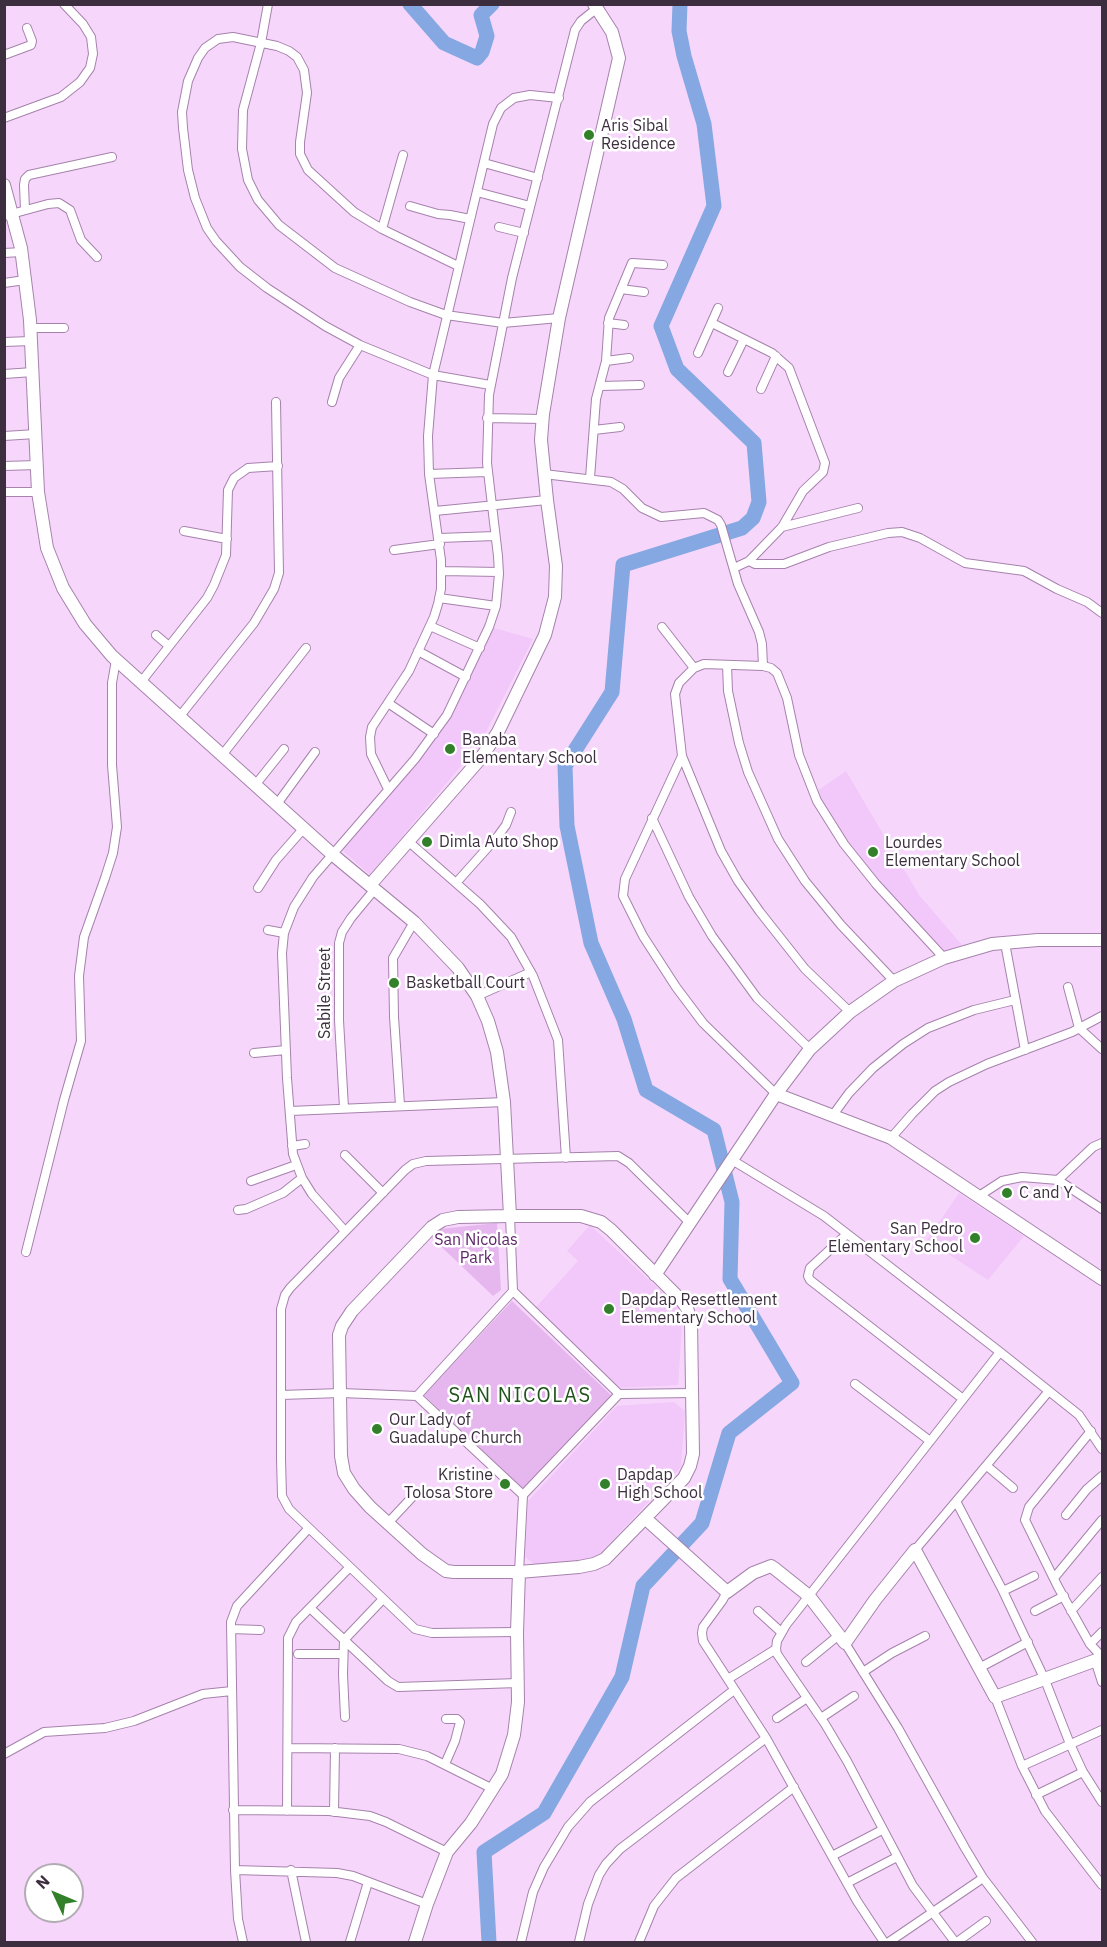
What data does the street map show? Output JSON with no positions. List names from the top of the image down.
{
  "streets": {
    "street": ["Sabile Street"]
  },
  "districts": ["SAN NICOLAS"],
  "parks": ["San Nicolas Park"],
  "places": [
    "Aris Sibal Residence",
    "Banaba Elementary School",
    "Dimla Auto Shop",
    "Lourdes Elementary School",
    "Basketball Court",
    "C and Y",
    "San Pedro Elementary School",
    "Dapdap Resettlement Elementary School",
    "Our Lady of Guadalupe Church",
    "Kristine Tolosa Store",
    "Dapdap High School"
  ],
  "north": "top left"
}
